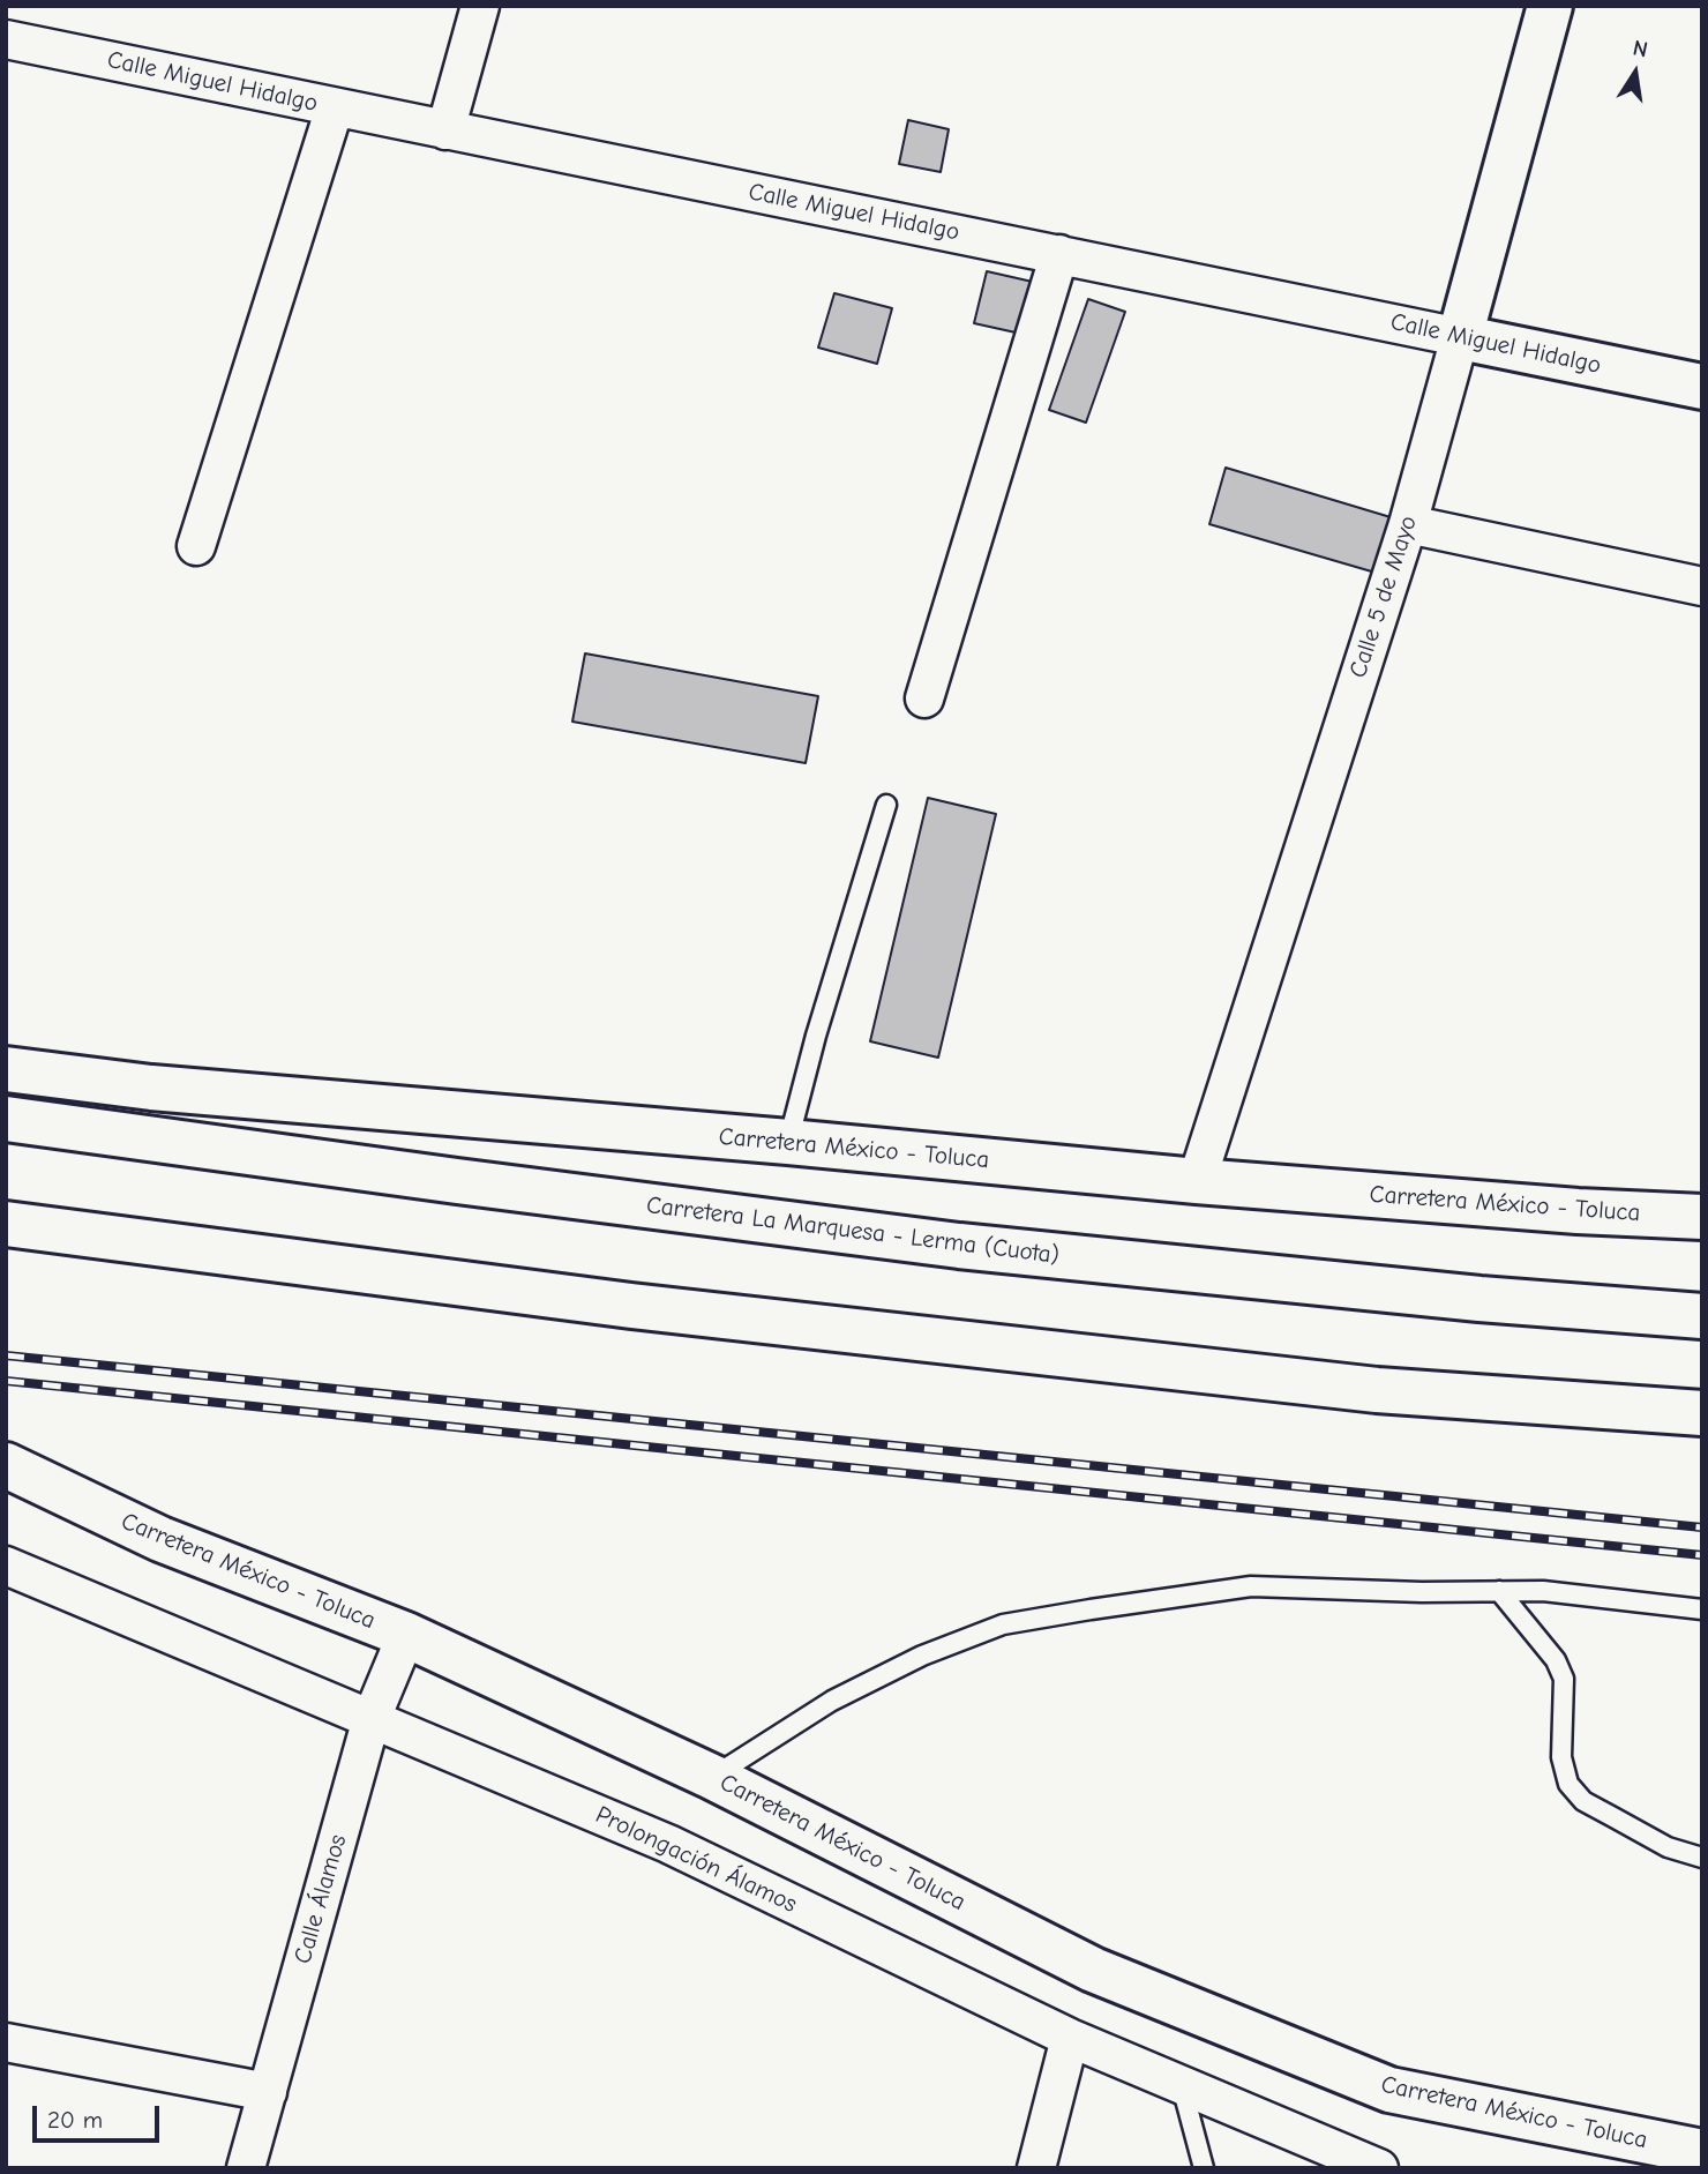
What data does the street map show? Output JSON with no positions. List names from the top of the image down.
{
  "streets": {
    "main road": [
      "Calle Miguel Hidalgo",
      "Calle 5 de Mayo",
      "Carretera México - Toluca",
      "Carretera La Marquesa - Lerma (Cuota)"
    ],
    "street": ["Prolongación Álamos", "Calle Álamos"]
  },
  "crossings": [
    ["Calle Miguel Hidalgo", "Calle 5 de Mayo"],
    ["Calle 5 de Mayo", "Carretera México - Toluca"],
    ["Carretera México - Toluca", "Calle Álamos"],
    ["Prolongación Álamos", "Calle Álamos"]
  ],
  "scale_bar": "20 m",
  "north": "top"
}
